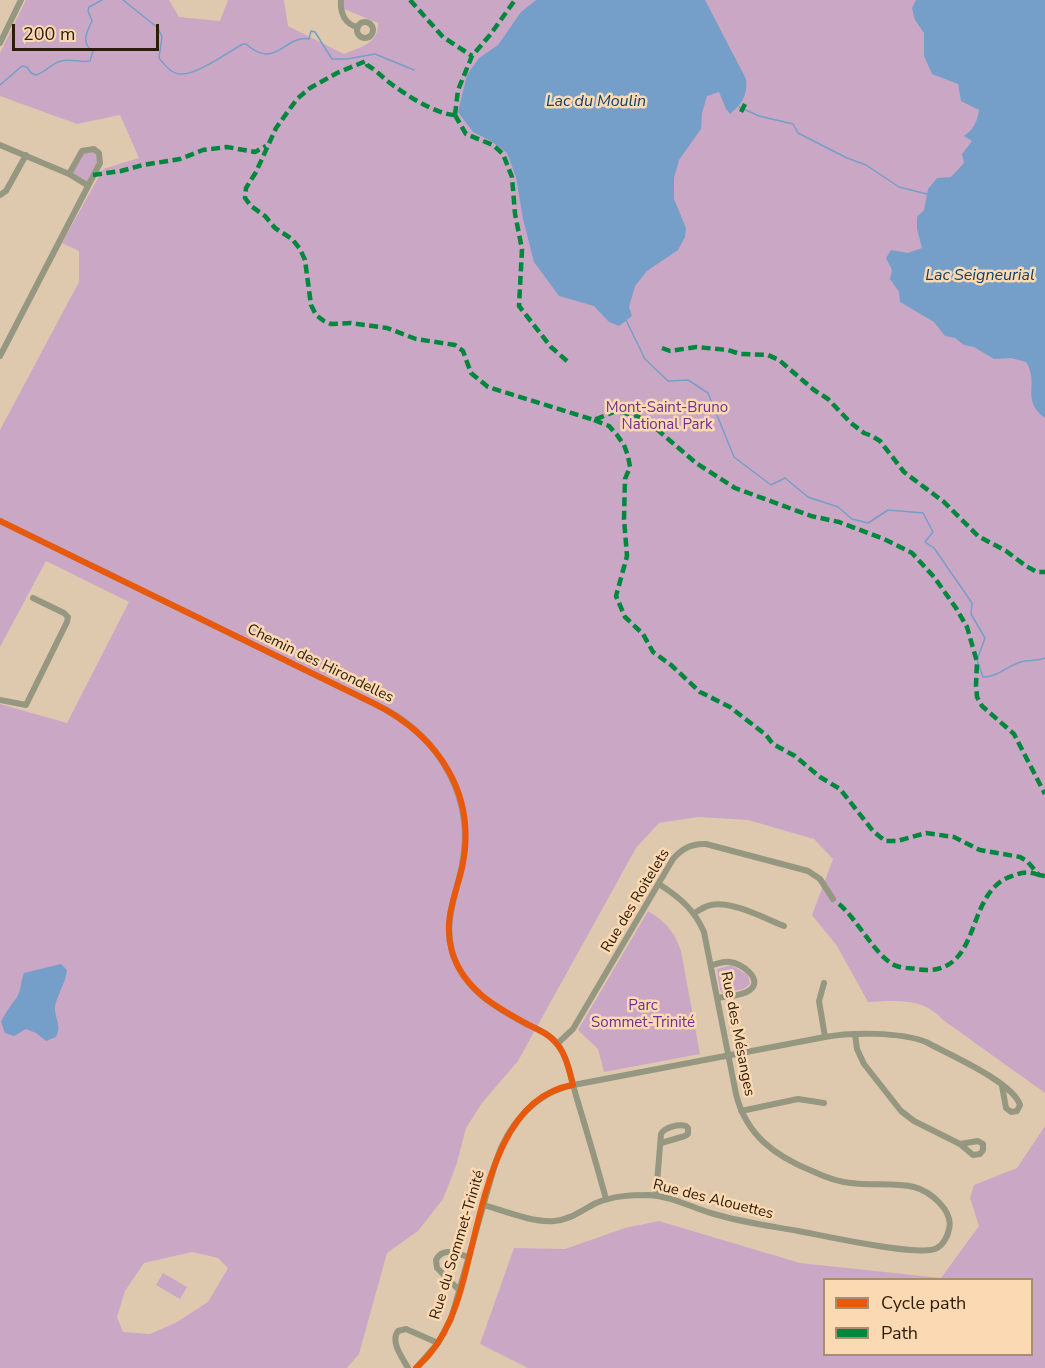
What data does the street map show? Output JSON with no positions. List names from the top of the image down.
{
  "streets": {
    "street": [
      "Chemin des Hirondelles",
      "Rue des Roitelets",
      "Rue des Mésanges",
      "Rue des Alouettes",
      "Rue du Sommet-Trinité"
    ]
  },
  "crossings": [
    ["Chemin des Hirondelles", "Rue des Roitelets"],
    ["Rue des Roitelets", "Rue des Mésanges"],
    ["Rue des Mésanges", "Rue des Alouettes"],
    ["Rue des Mésanges", "Rue du Sommet-Trinité"],
    ["Rue des Alouettes", "Rue du Sommet-Trinité"]
  ],
  "water": ["Lac du Moulin", "Lac Seigneurial"],
  "parks": ["Mont-Saint-Bruno National Park", "Parc Sommet-Trinité"],
  "legend": ["Cycle path", "Path"],
  "scale_bar": "200 m"
}
